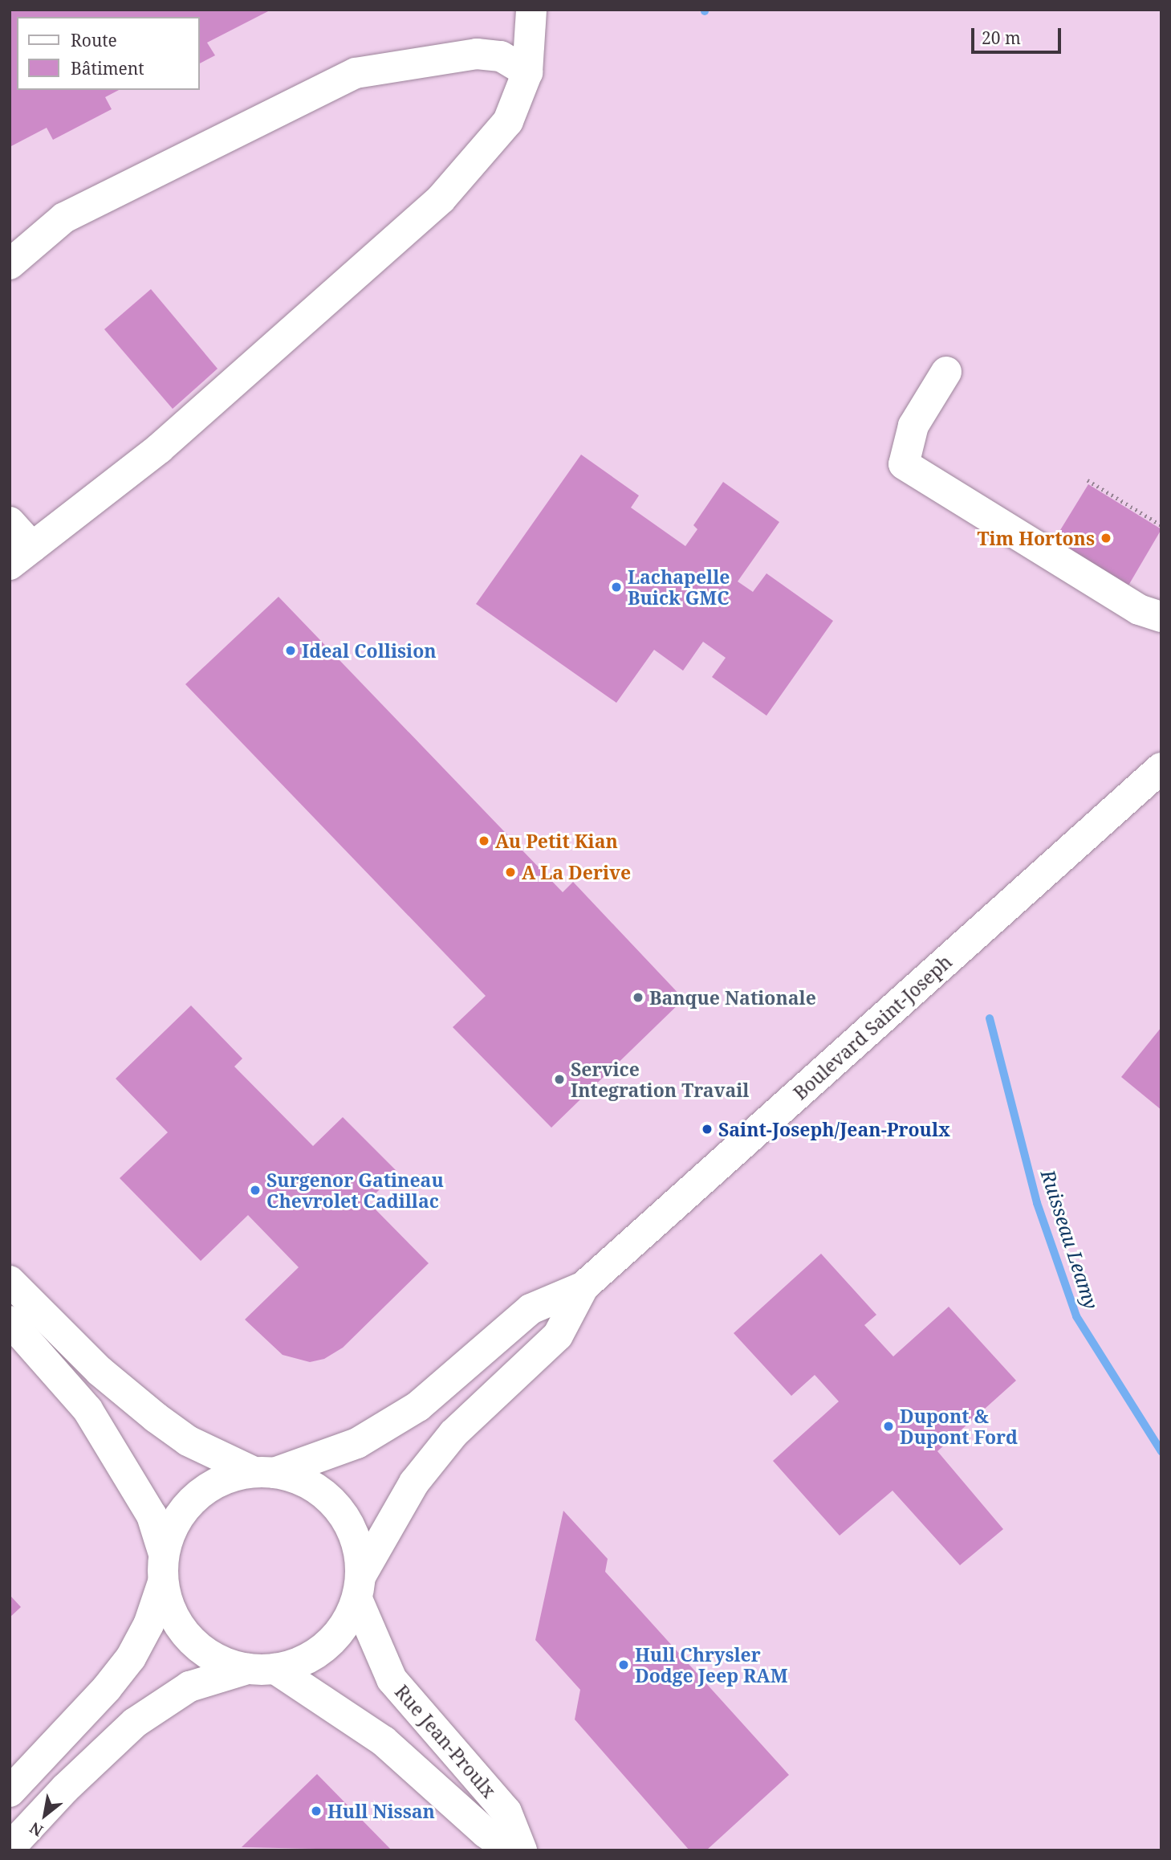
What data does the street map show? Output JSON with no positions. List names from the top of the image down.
{
  "streets": {
    "main road": ["Boulevard Saint-Joseph", "Rue Jean-Proulx"]
  },
  "crossings": [
    ["Boulevard Saint-Joseph", "Rue Jean-Proulx"]
  ],
  "water": ["Ruisseau Leamy"],
  "places": [
    "Tim Hortons",
    "Lachapelle Buick GMC",
    "Ideal Collision",
    "Au Petit Kian",
    "A La Derive",
    "Banque Nationale",
    "Service Integration Travail",
    "Saint-Joseph/Jean-Proulx",
    "Surgenor Gatineau Chevrolet Cadillac",
    "Dupont & Dupont Ford",
    "Hull Chrysler Dodge Jeep RAM",
    "Hull Nissan"
  ],
  "legend": ["Route", "Bâtiment"],
  "scale_bar": "20 m",
  "north": "bottom left"
}
